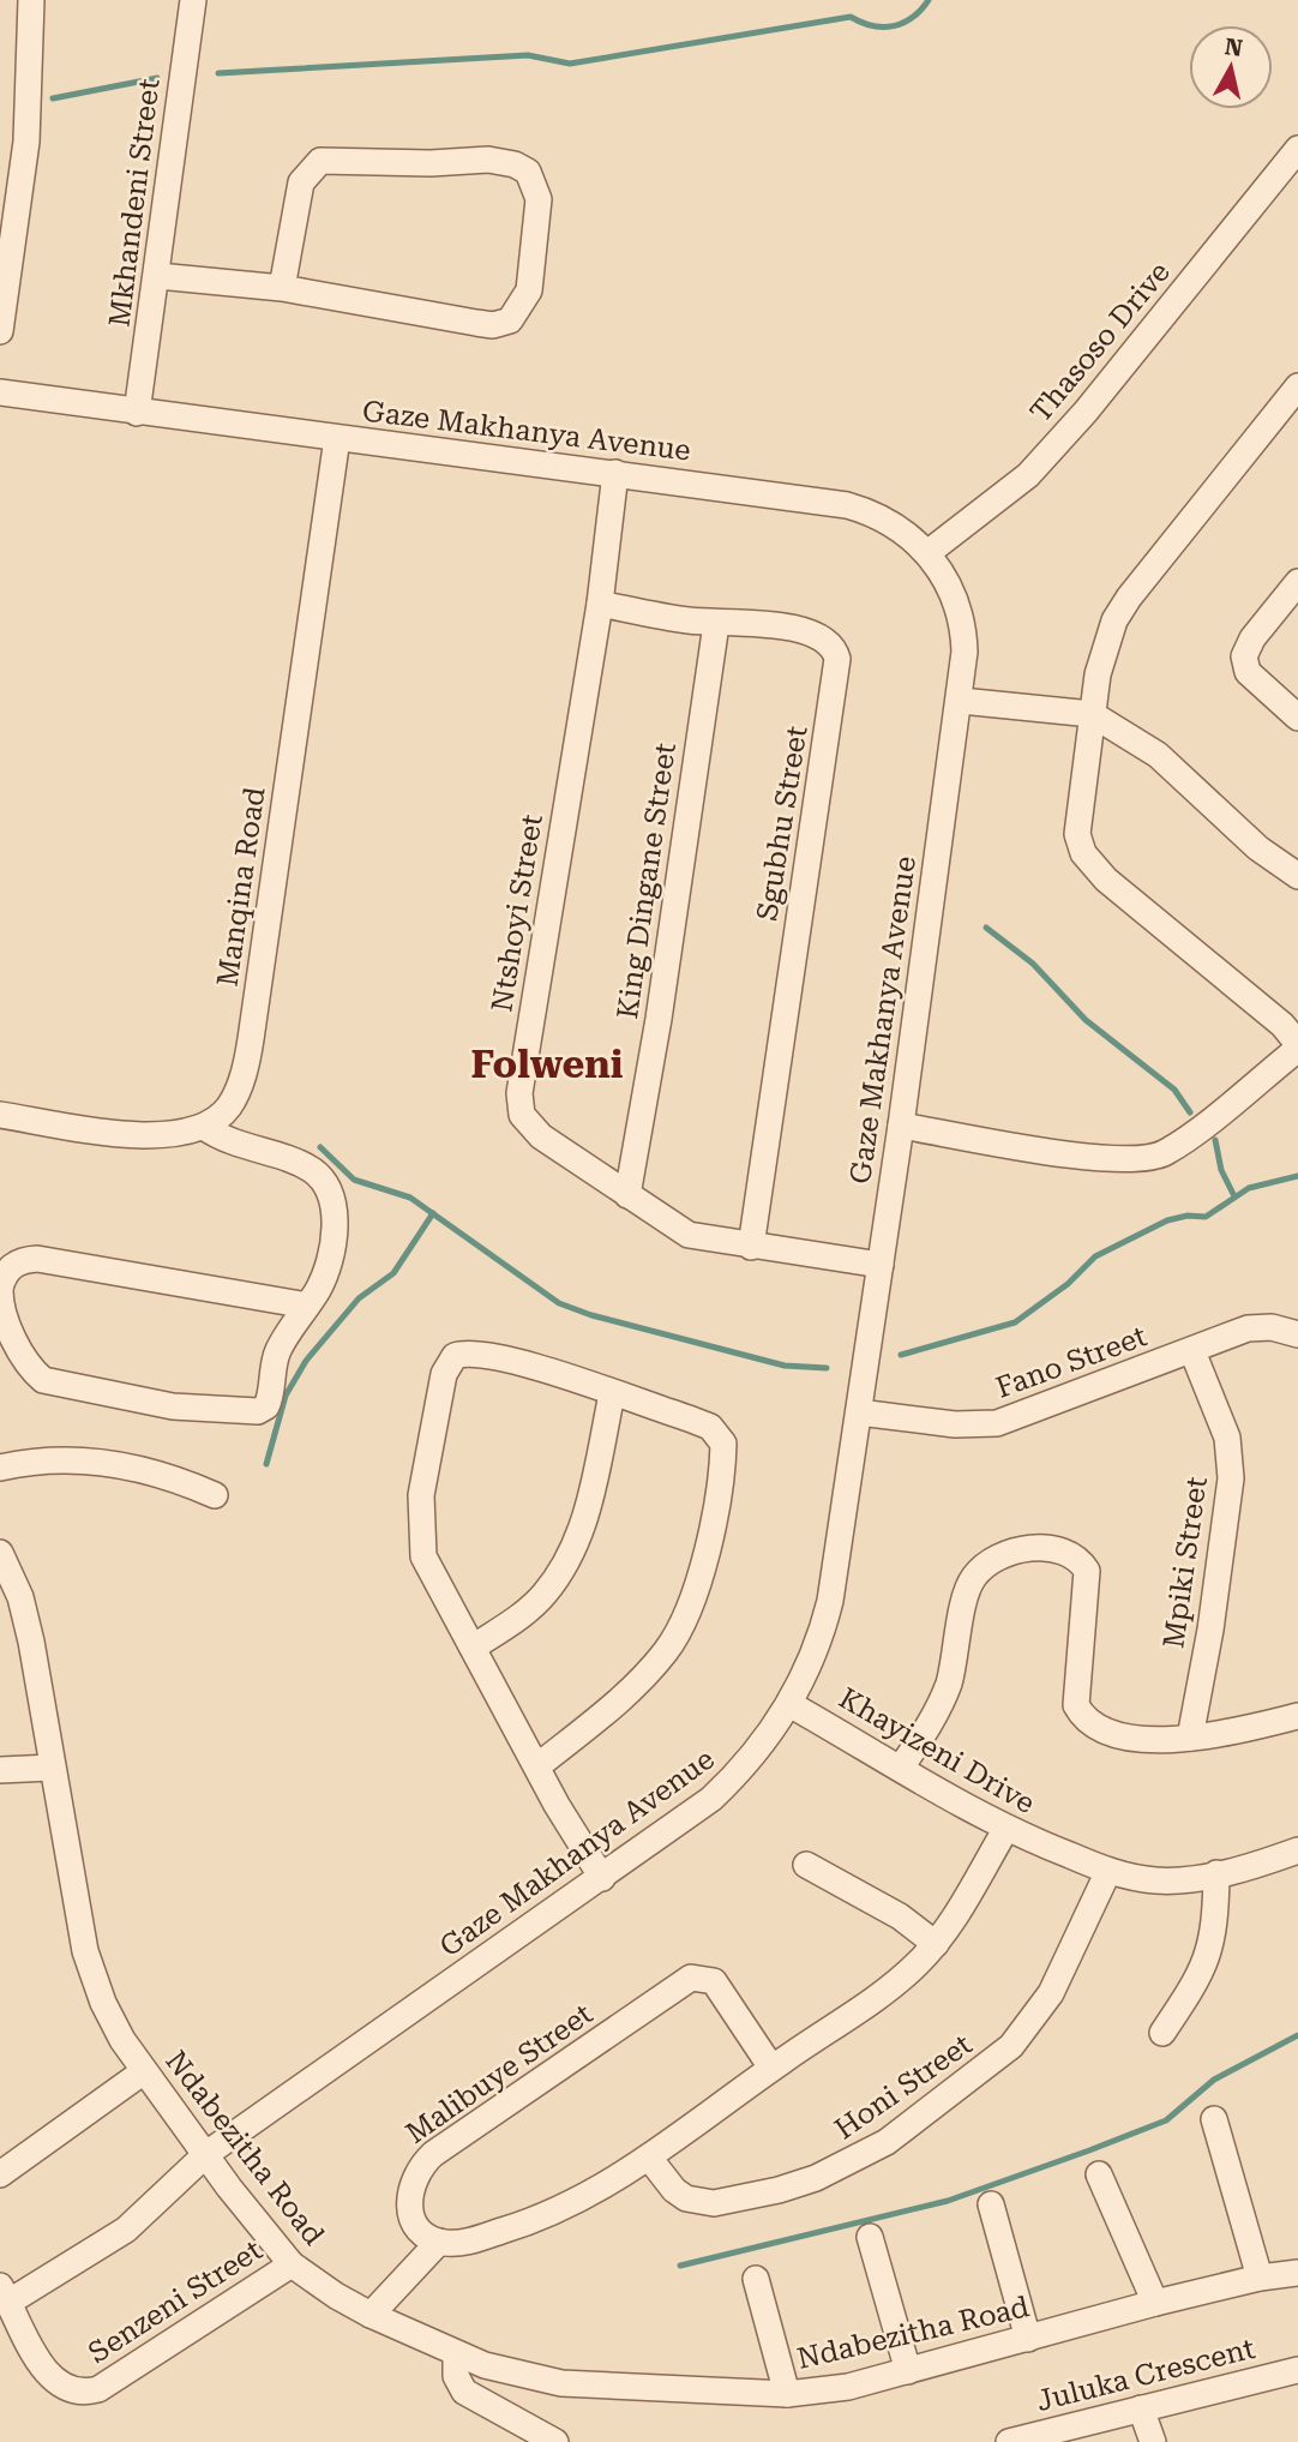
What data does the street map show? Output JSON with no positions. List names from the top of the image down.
{
  "streets": {
    "street": [
      "Mkhandeni Street",
      "Thasoso Drive",
      "Gaze Makhanya Avenue",
      "Sgubhu Street",
      "King Dingane Street",
      "Manqina Road",
      "Ntshoyi Street",
      "Fano Street",
      "Mpiki Street",
      "Khayizeni Drive",
      "Malibuye Street",
      "Honi Street",
      "Ndabezitha Road",
      "Senzeni Street",
      "Juluka Crescent"
    ]
  },
  "crossings": [
    ["Mkhandeni Street", "Gaze Makhanya Avenue"],
    ["Thasoso Drive", "Gaze Makhanya Avenue"],
    ["Gaze Makhanya Avenue", "Manqina Road"],
    ["Gaze Makhanya Avenue", "Ntshoyi Street"],
    ["Gaze Makhanya Avenue", "Fano Street"],
    ["Gaze Makhanya Avenue", "Khayizeni Drive"],
    ["Gaze Makhanya Avenue", "Ndabezitha Road"],
    ["Gaze Makhanya Avenue", "Senzeni Street"],
    ["Sgubhu Street", "King Dingane Street"],
    ["Sgubhu Street", "Ntshoyi Street"],
    ["King Dingane Street", "Ntshoyi Street"],
    ["Fano Street", "Mpiki Street"],
    ["Khayizeni Drive", "Honi Street"],
    ["Ndabezitha Road", "Senzeni Street"]
  ],
  "districts": ["Folweni"],
  "north": "top"
}
